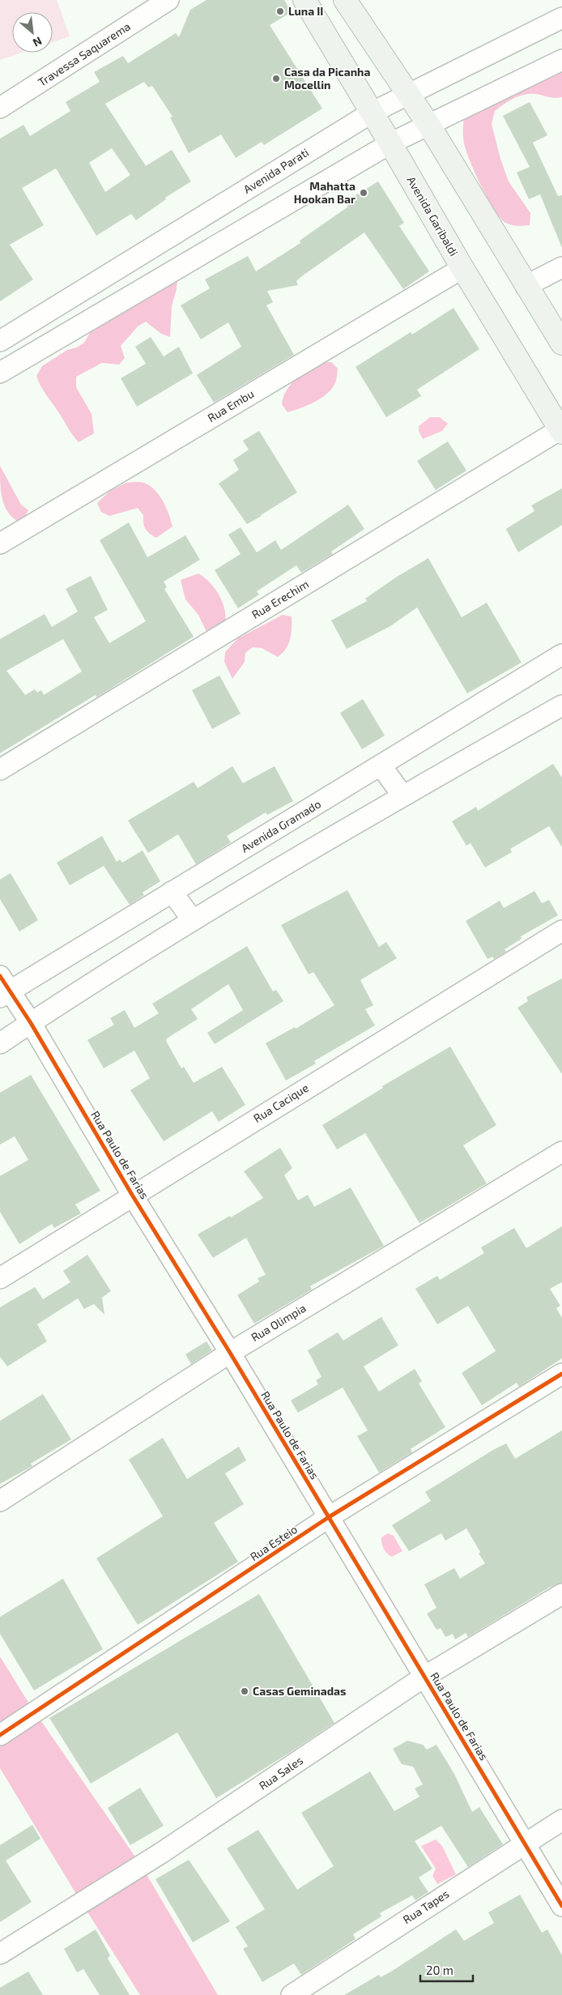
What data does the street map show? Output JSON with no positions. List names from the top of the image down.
{
  "streets": {
    "main road": ["Avenida Garibaldi"],
    "street": [
      "Travessa Saquarema",
      "Avenida Parati",
      "Rua Embu",
      "Rua Erechim",
      "Avenida Gramado",
      "Rua Cacique",
      "Rua Paulo de Farias",
      "Rua Olimpia",
      "Rua Esteio",
      "Rua Sales",
      "Rua Tapes"
    ]
  },
  "crossings": [
    ["Avenida Parati", "Avenida Garibaldi"],
    ["Avenida Garibaldi", "Rua Embu"],
    ["Avenida Garibaldi", "Rua Erechim"],
    ["Avenida Gramado", "Rua Paulo de Farias"],
    ["Rua Cacique", "Rua Paulo de Farias"],
    ["Rua Paulo de Farias", "Rua Olimpia"],
    ["Rua Paulo de Farias", "Rua Esteio"],
    ["Rua Paulo de Farias", "Rua Sales"],
    ["Rua Paulo de Farias", "Rua Tapes"]
  ],
  "places": [
    "Luna II",
    "Casa da Picanha Mocellin",
    "Mahatta Hookan Bar",
    "Casas Geminadas"
  ],
  "scale_bar": "20 m",
  "north": "bottom right"
}
